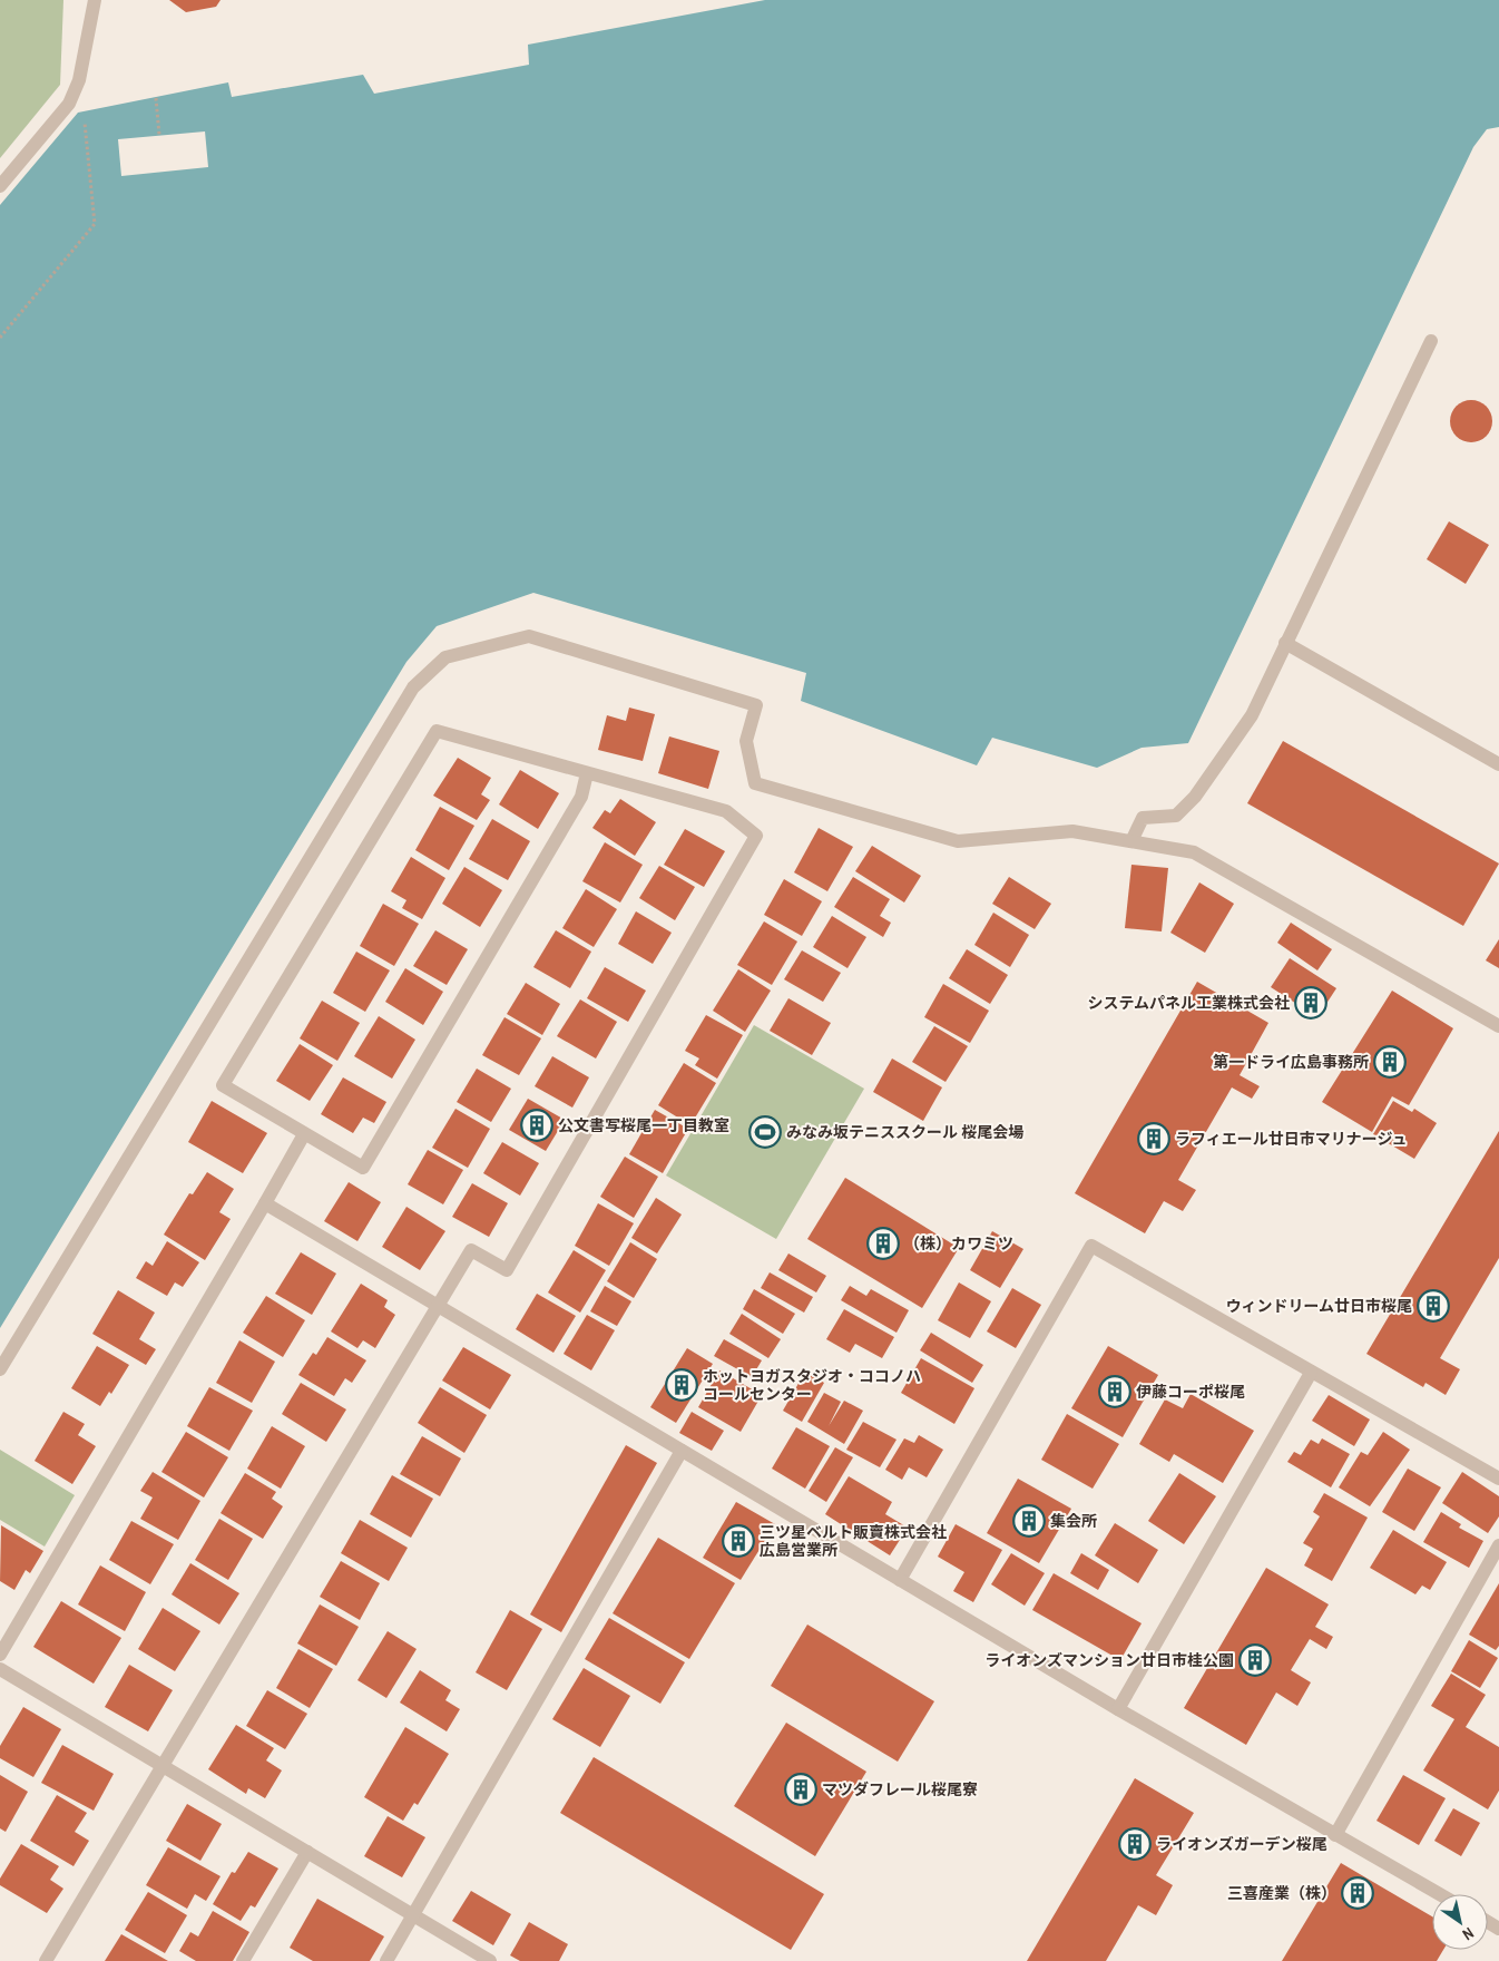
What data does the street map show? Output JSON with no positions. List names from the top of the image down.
{
  "places": {
    "building": [
      "システムパネル工業株式会社",
      "第一ドライ広島事務所",
      "公文書写桜尾一丁目教室",
      "ラフィエール廿日市マリナージュ",
      "（株）カワミツ",
      "ウィンドリーム廿日市桜尾",
      "ホットヨガスタジオ・ココノハ コールセンター",
      "伊藤コーポ桜尾",
      "集会所",
      "三ツ星ベルト販賣株式会社 広島営業所",
      "ライオンズマンション廿日市桂公園",
      "マツダフレール桜尾寮",
      "ライオンズガーデン桜尾",
      "三喜産業（株）"
    ],
    "sports": ["みなみ坂テニススクール 桜尾会場"]
  },
  "north": "bottom right"
}
